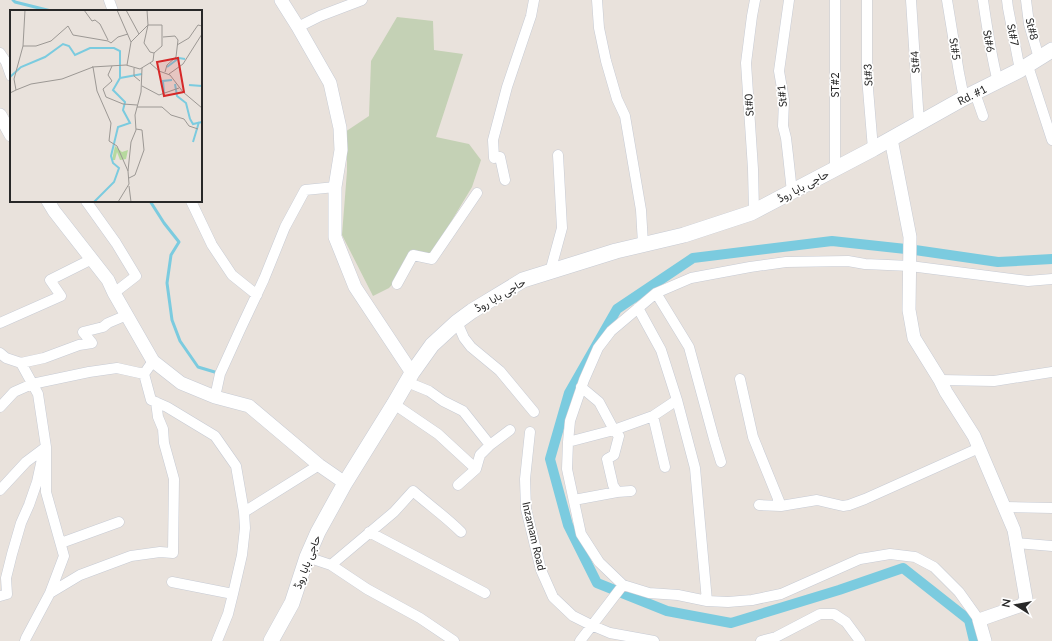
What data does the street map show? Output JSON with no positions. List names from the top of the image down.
{
  "streets": {
    "main road": ["Rd. #1", "حاجی بابا روڈ"],
    "street": [
      "St#8",
      "St#7",
      "St#6",
      "St#5",
      "St#4",
      "St#3",
      "ST#2",
      "St#1",
      "St#0",
      "Inzamam Road"
    ]
  },
  "crossings": [
    ["St#8", "St#7"],
    ["St#8", "Rd. #1"],
    ["St#7", "Rd. #1"],
    ["St#6", "Rd. #1"],
    ["St#5", "Rd. #1"],
    ["St#4", "Rd. #1"],
    ["St#3", "حاجی بابا روڈ"],
    ["ST#2", "حاجی بابا روڈ"],
    ["Rd. #1", "حاجی بابا روڈ"],
    ["St#1", "حاجی بابا روڈ"],
    ["St#0", "حاجی بابا روڈ"]
  ],
  "north": "left"
}
